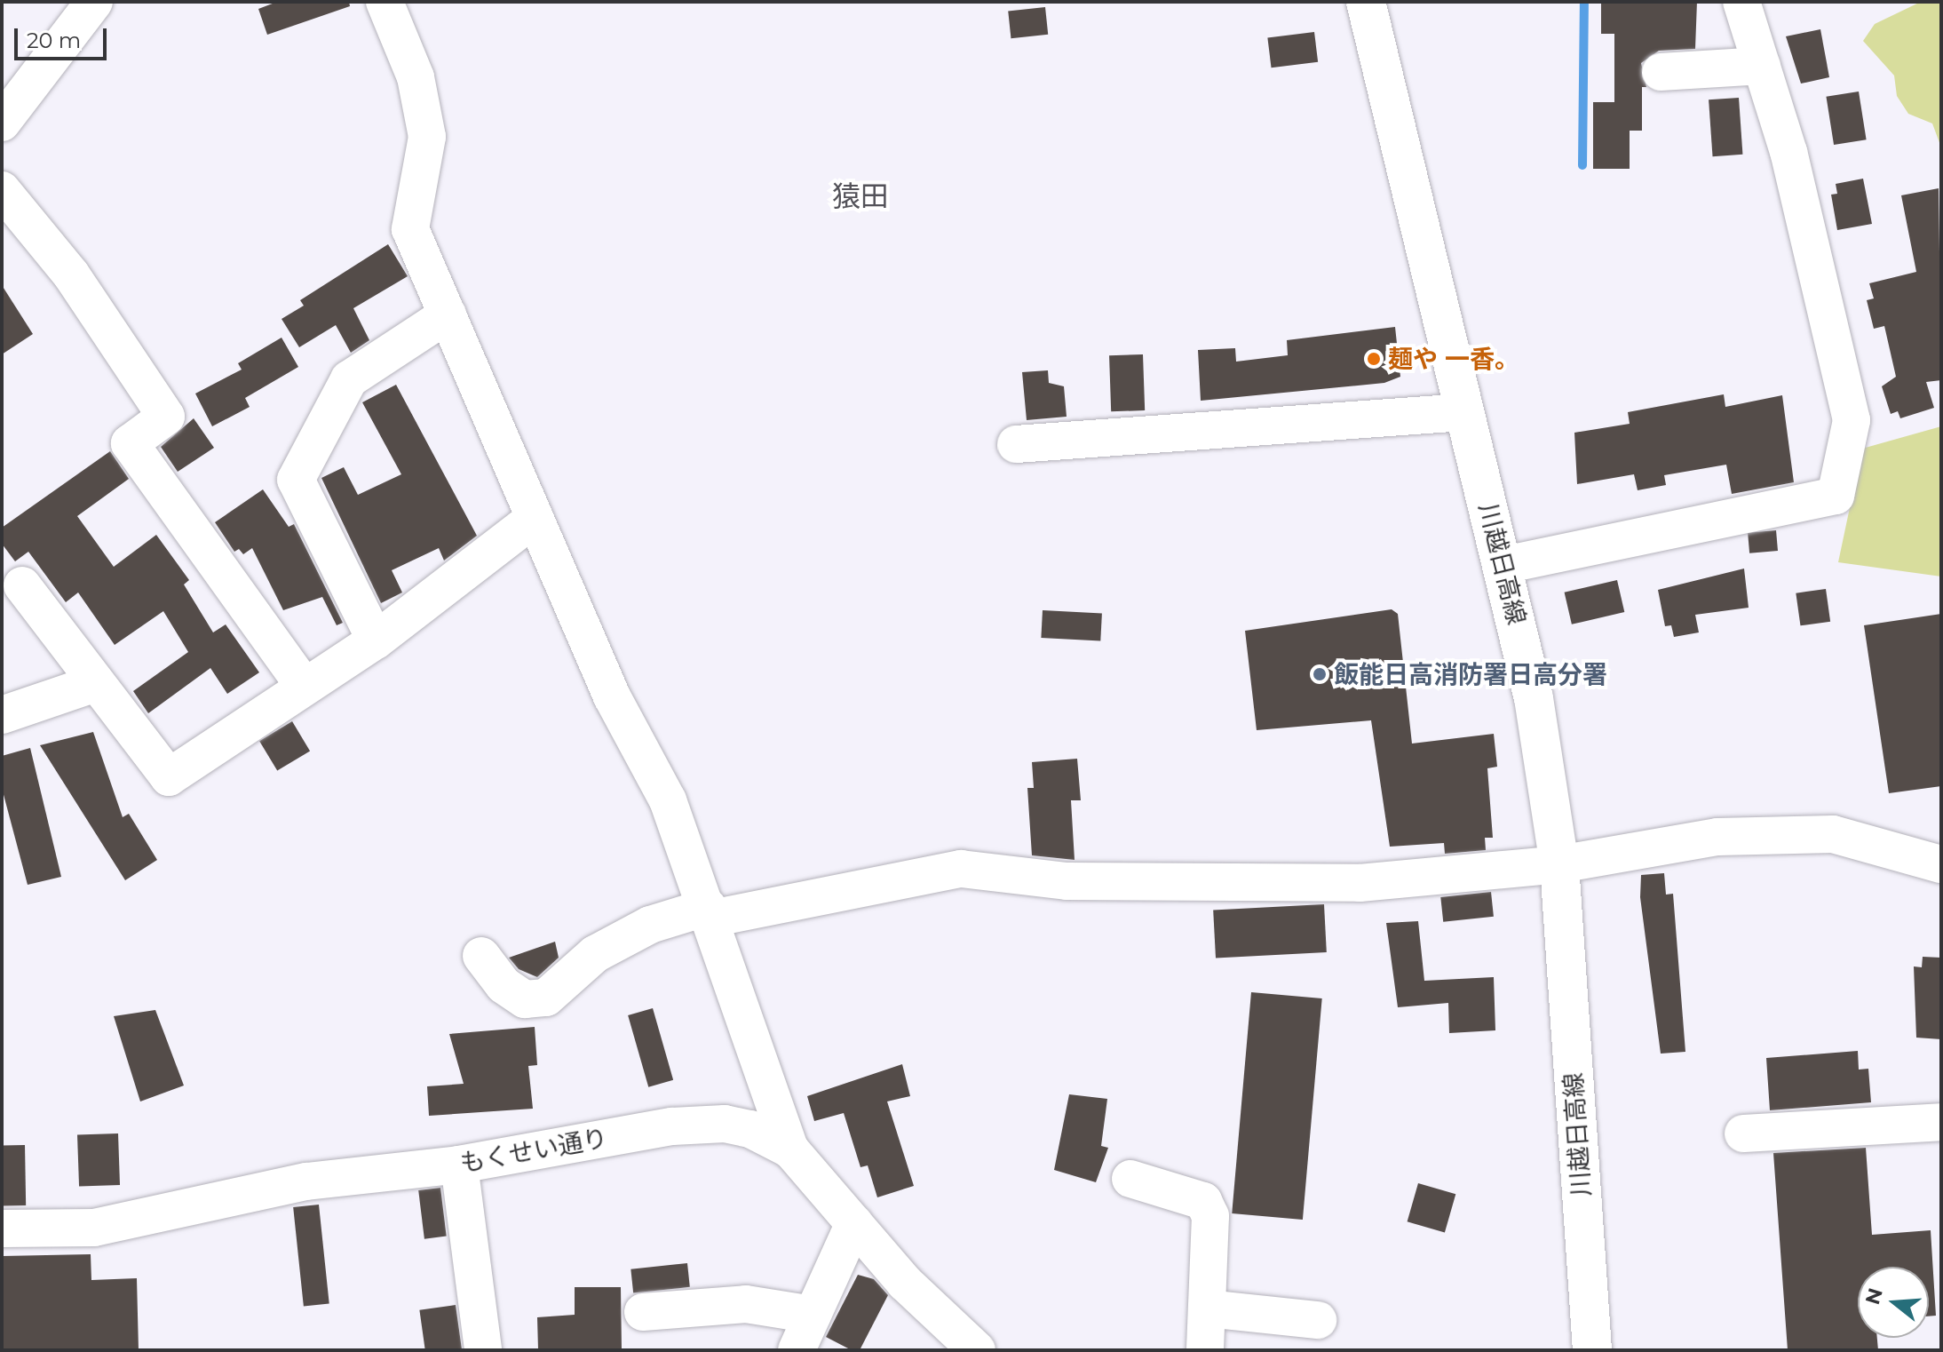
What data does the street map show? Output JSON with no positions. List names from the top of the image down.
{
  "streets": {
    "main road": ["川越日高線"],
    "street": ["もくせい通り"]
  },
  "districts": ["猿田"],
  "places": ["麺や 一香。", "飯能日高消防署日高分署"],
  "scale_bar": "20 m",
  "north": "left"
}
